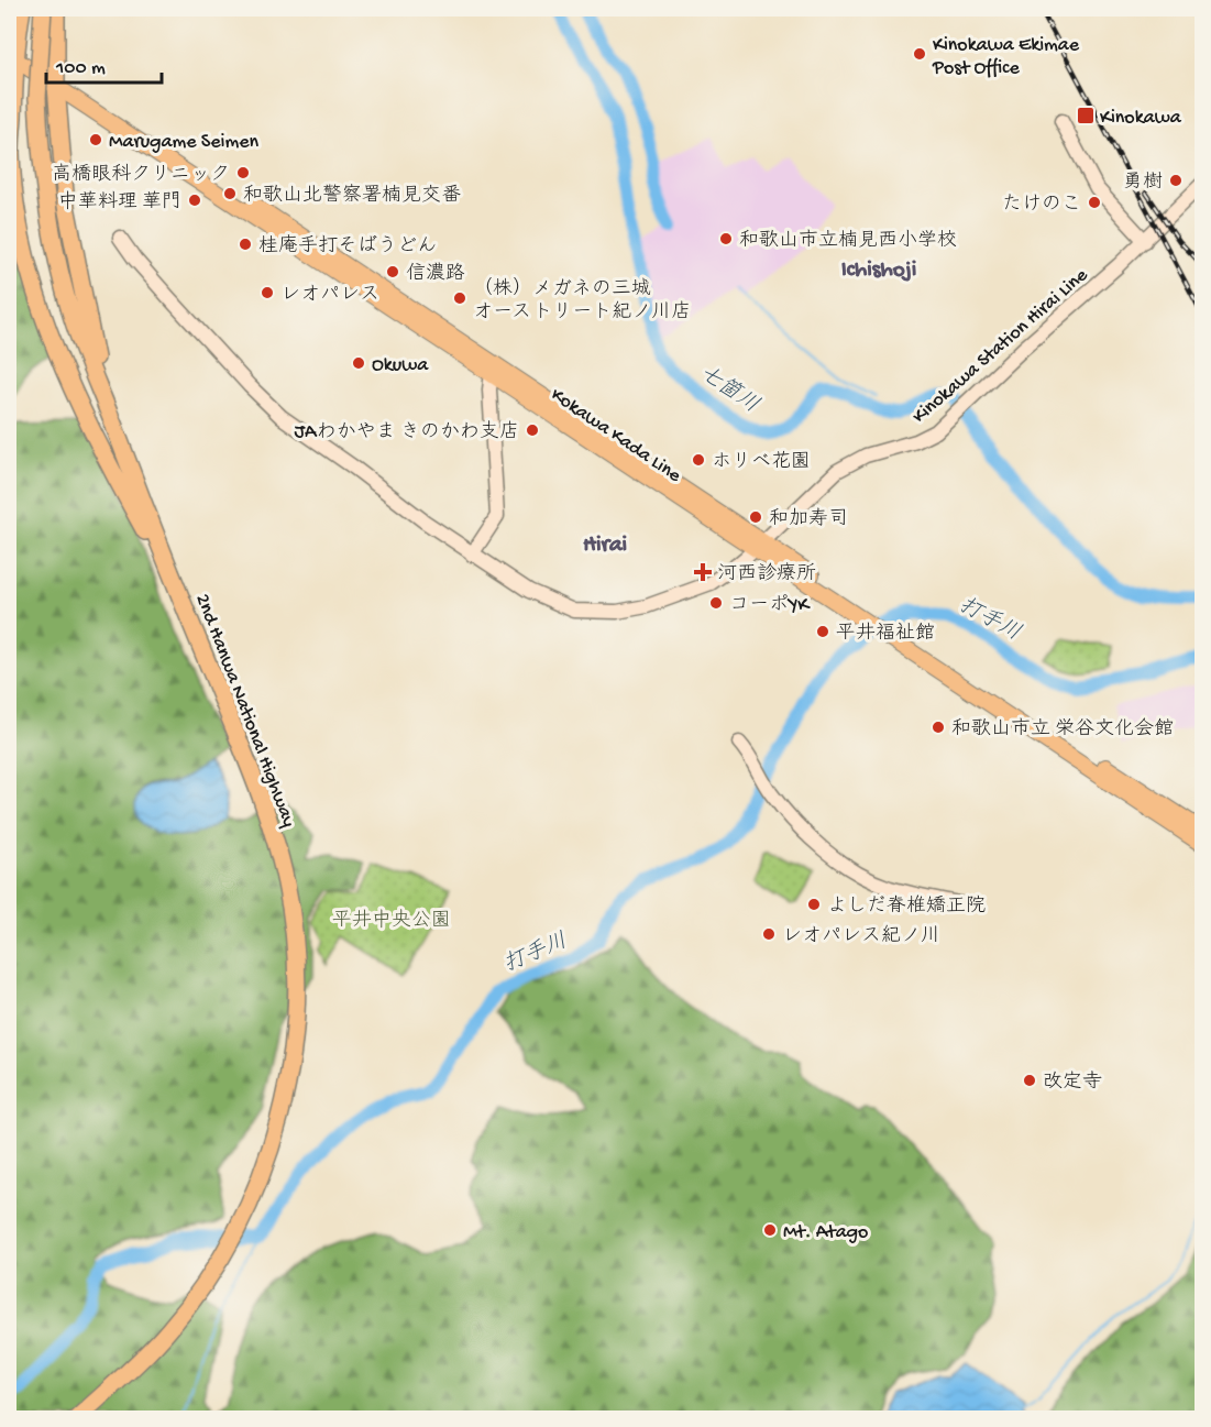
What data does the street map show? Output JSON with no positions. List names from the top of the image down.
{
  "streets": {
    "highway": ["2nd Hanwa National Highway"],
    "main road": ["Kokawa Kada Line"],
    "street": ["Kinokawa Station Hirai Line"]
  },
  "crossings": [
    ["Kinokawa Station Hirai Line", "Kokawa Kada Line"]
  ],
  "districts": ["Ichishoji", "Hirai"],
  "water": ["七箇川", "打手川"],
  "parks": ["平井中央公園"],
  "places": {
    "other": [
      "Kinokawa Ekimae Post Office",
      "Marugame Seimen",
      "高橋眼科クリニック",
      "勇樹",
      "和歌山北警察署楠見交番",
      "中華料理 華門",
      "たけのこ",
      "和歌山市立楠見西小学校",
      "桂庵手打そばうどん",
      "信濃路",
      "レオパレス",
      "（株）メガネの三城 オーストリート紀ノ川店",
      "Okuwa",
      "JAわかやま きのかわ支店",
      "ホリベ花園",
      "和加寿司",
      "コーポYK",
      "平井福祉館",
      "和歌山市立 栄谷文化会館",
      "よしだ脊椎矯正院",
      "レオパレス紀ノ川",
      "改定寺",
      "Mt. Atago"
    ],
    "transit": ["Kinokawa"],
    "health": ["河西診療所"]
  },
  "scale_bar": "100 m"
}
